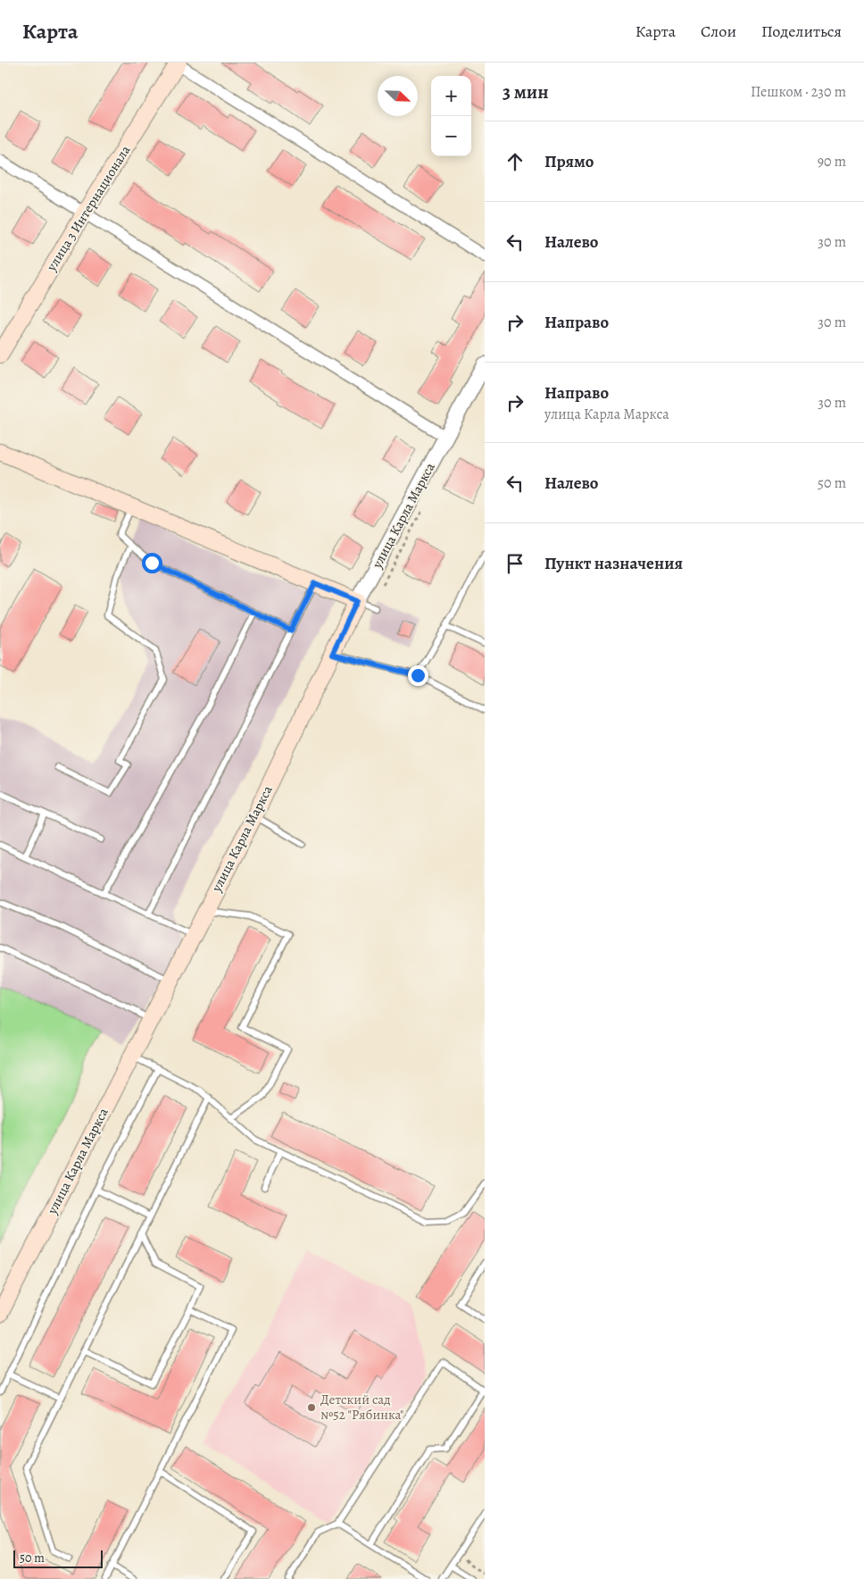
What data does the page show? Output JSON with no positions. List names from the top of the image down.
{
  "streets": {
    "main road": ["улица 3 Интернационала", "улица Карла Маркса"]
  },
  "places": ["Детский сад №52 \"Рябинка\""],
  "scale_bar": "50 m",
  "north": "bottom right",
  "page": {
    "header": "Карта",
    "nav": ["Карта", "Слои", "Поделиться"],
    "heading": ["3 мин", "Пешком · 230 m"],
    "map_buttons": ["+", "−"],
    "list": [
      ["Прямо", "90 m"],
      ["Налево", "30 m"],
      ["Направо", "30 m"],
      ["Направо", "улица Карла Маркса", "30 m"],
      ["Налево", "50 m"],
      "Пункт назначения"
    ],
    "scale": "50 m"
  }
}
